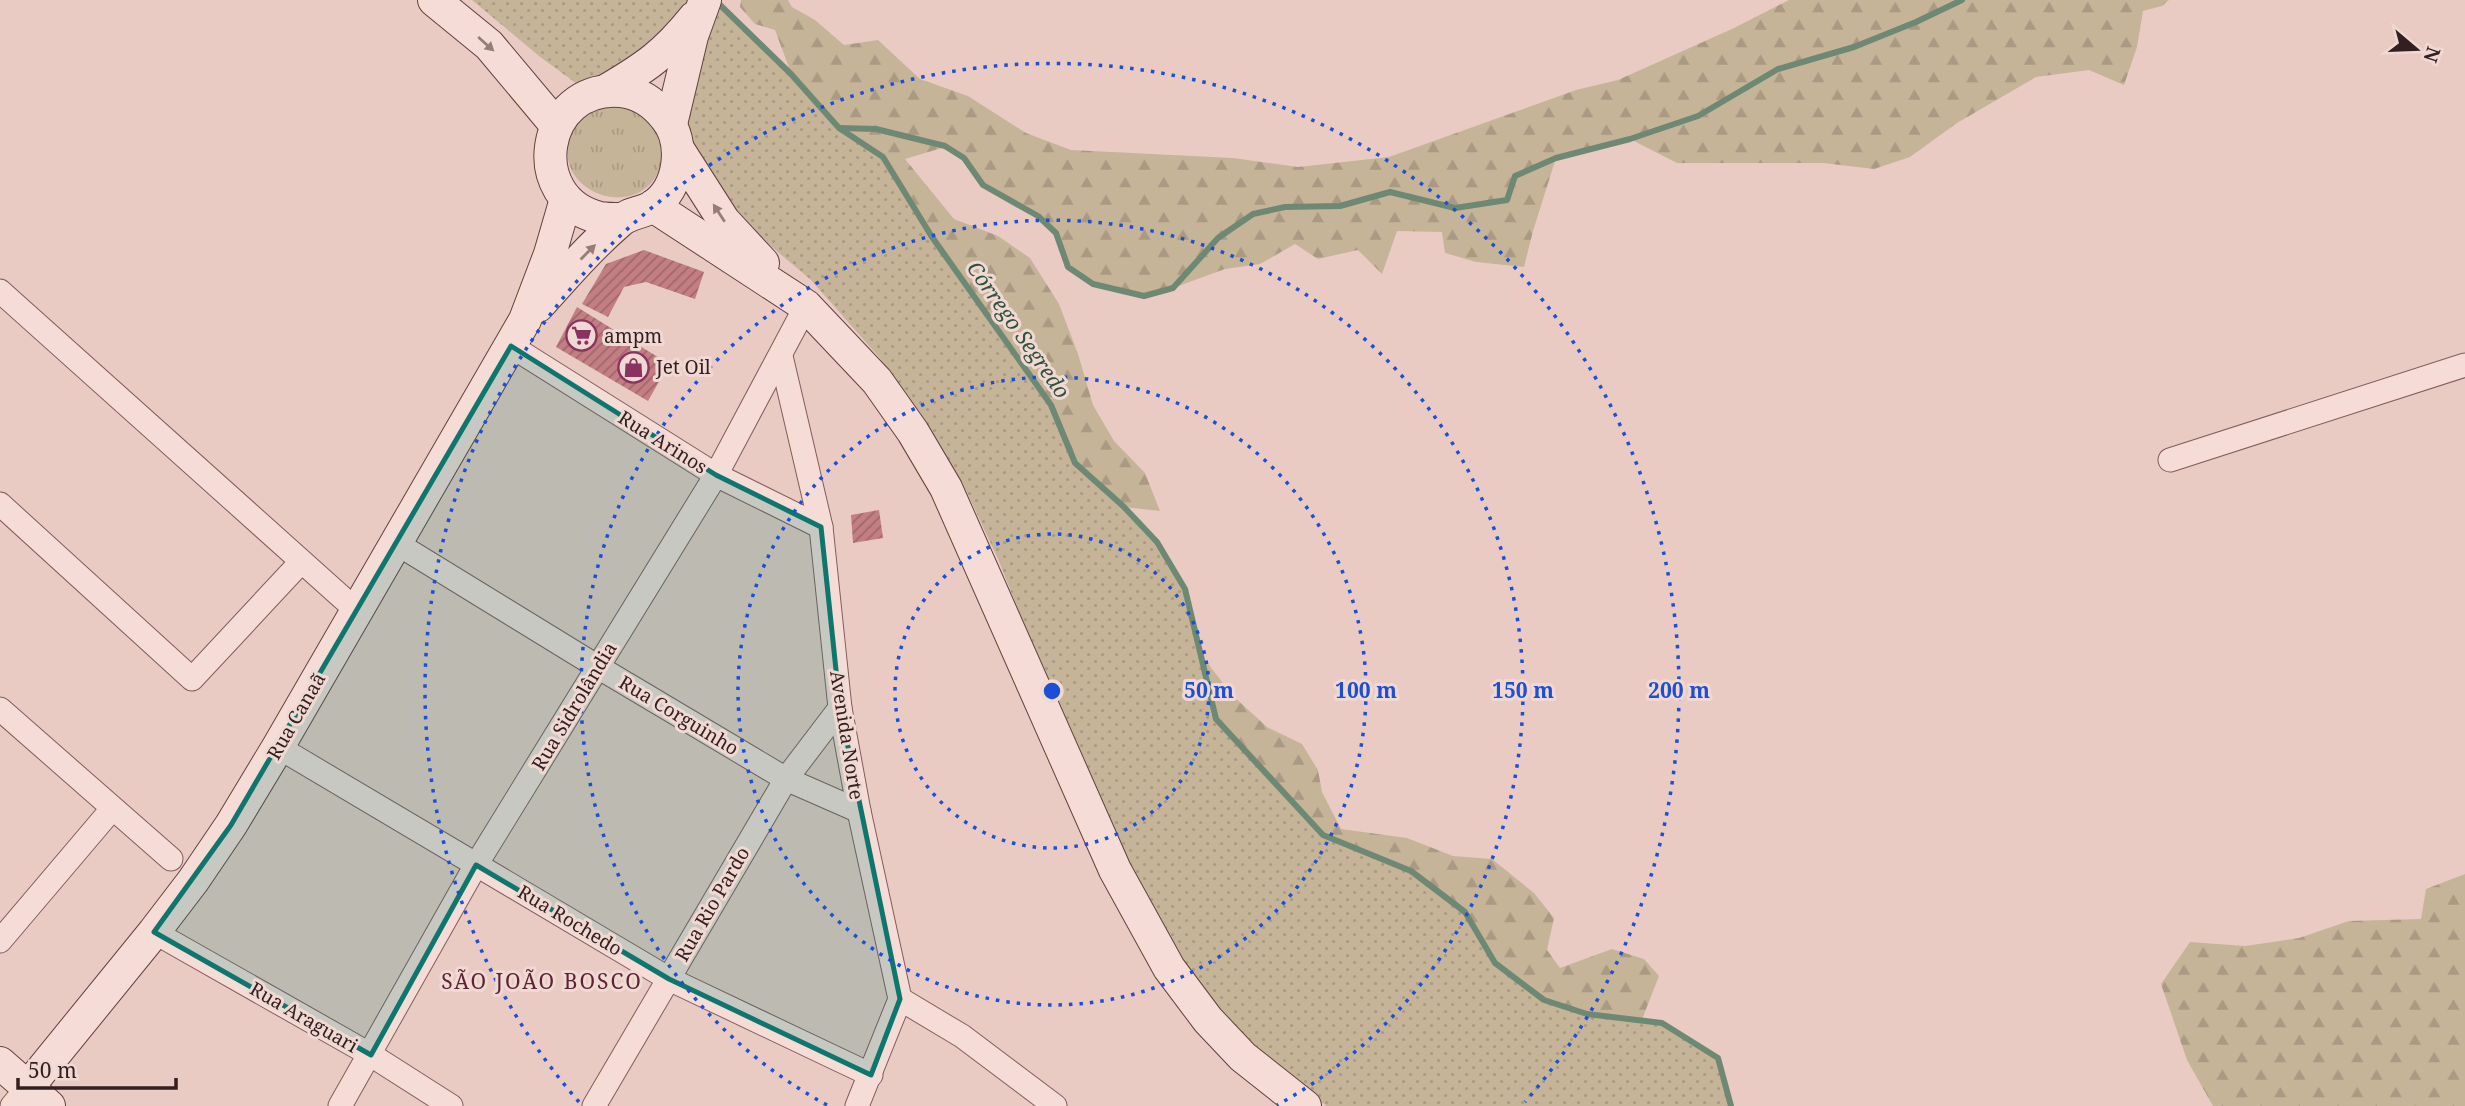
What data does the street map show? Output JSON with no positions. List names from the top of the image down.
{
  "streets": {
    "main road": ["Rua Canaã"],
    "street": [
      "Rua Arinos",
      "Rua Sidrolândia",
      "Rua Corguinho",
      "Avenida Norte",
      "Rua Rio Pardo",
      "Rua Rochedo",
      "Rua Araguari"
    ]
  },
  "crossings": [
    ["Rua Arinos", "Rua Sidrolândia"],
    ["Rua Arinos", "Rua Canaã"],
    ["Rua Arinos", "Avenida Norte"],
    ["Rua Sidrolândia", "Rua Corguinho"],
    ["Rua Sidrolândia", "Avenida Norte"],
    ["Rua Sidrolândia", "Rua Rochedo"],
    ["Rua Sidrolândia", "Rua Araguari"],
    ["Rua Corguinho", "Rua Canaã"],
    ["Rua Corguinho", "Avenida Norte"],
    ["Rua Corguinho", "Rua Rio Pardo"],
    ["Rua Canaã", "Rua Rochedo"],
    ["Rua Canaã", "Rua Araguari"],
    ["Avenida Norte", "Rua Rio Pardo"],
    ["Rua Rio Pardo", "Rua Rochedo"]
  ],
  "districts": ["SÃO JOÃO BOSCO"],
  "water": ["Córrego Segredo"],
  "places": {
    "supermarket": ["ampm"],
    "shop": ["Jet Oil"]
  },
  "scale_bar": "50 m",
  "north": "right",
  "rings": [
    "50 m",
    "100 m",
    "150 m",
    "200 m"
  ]
}
